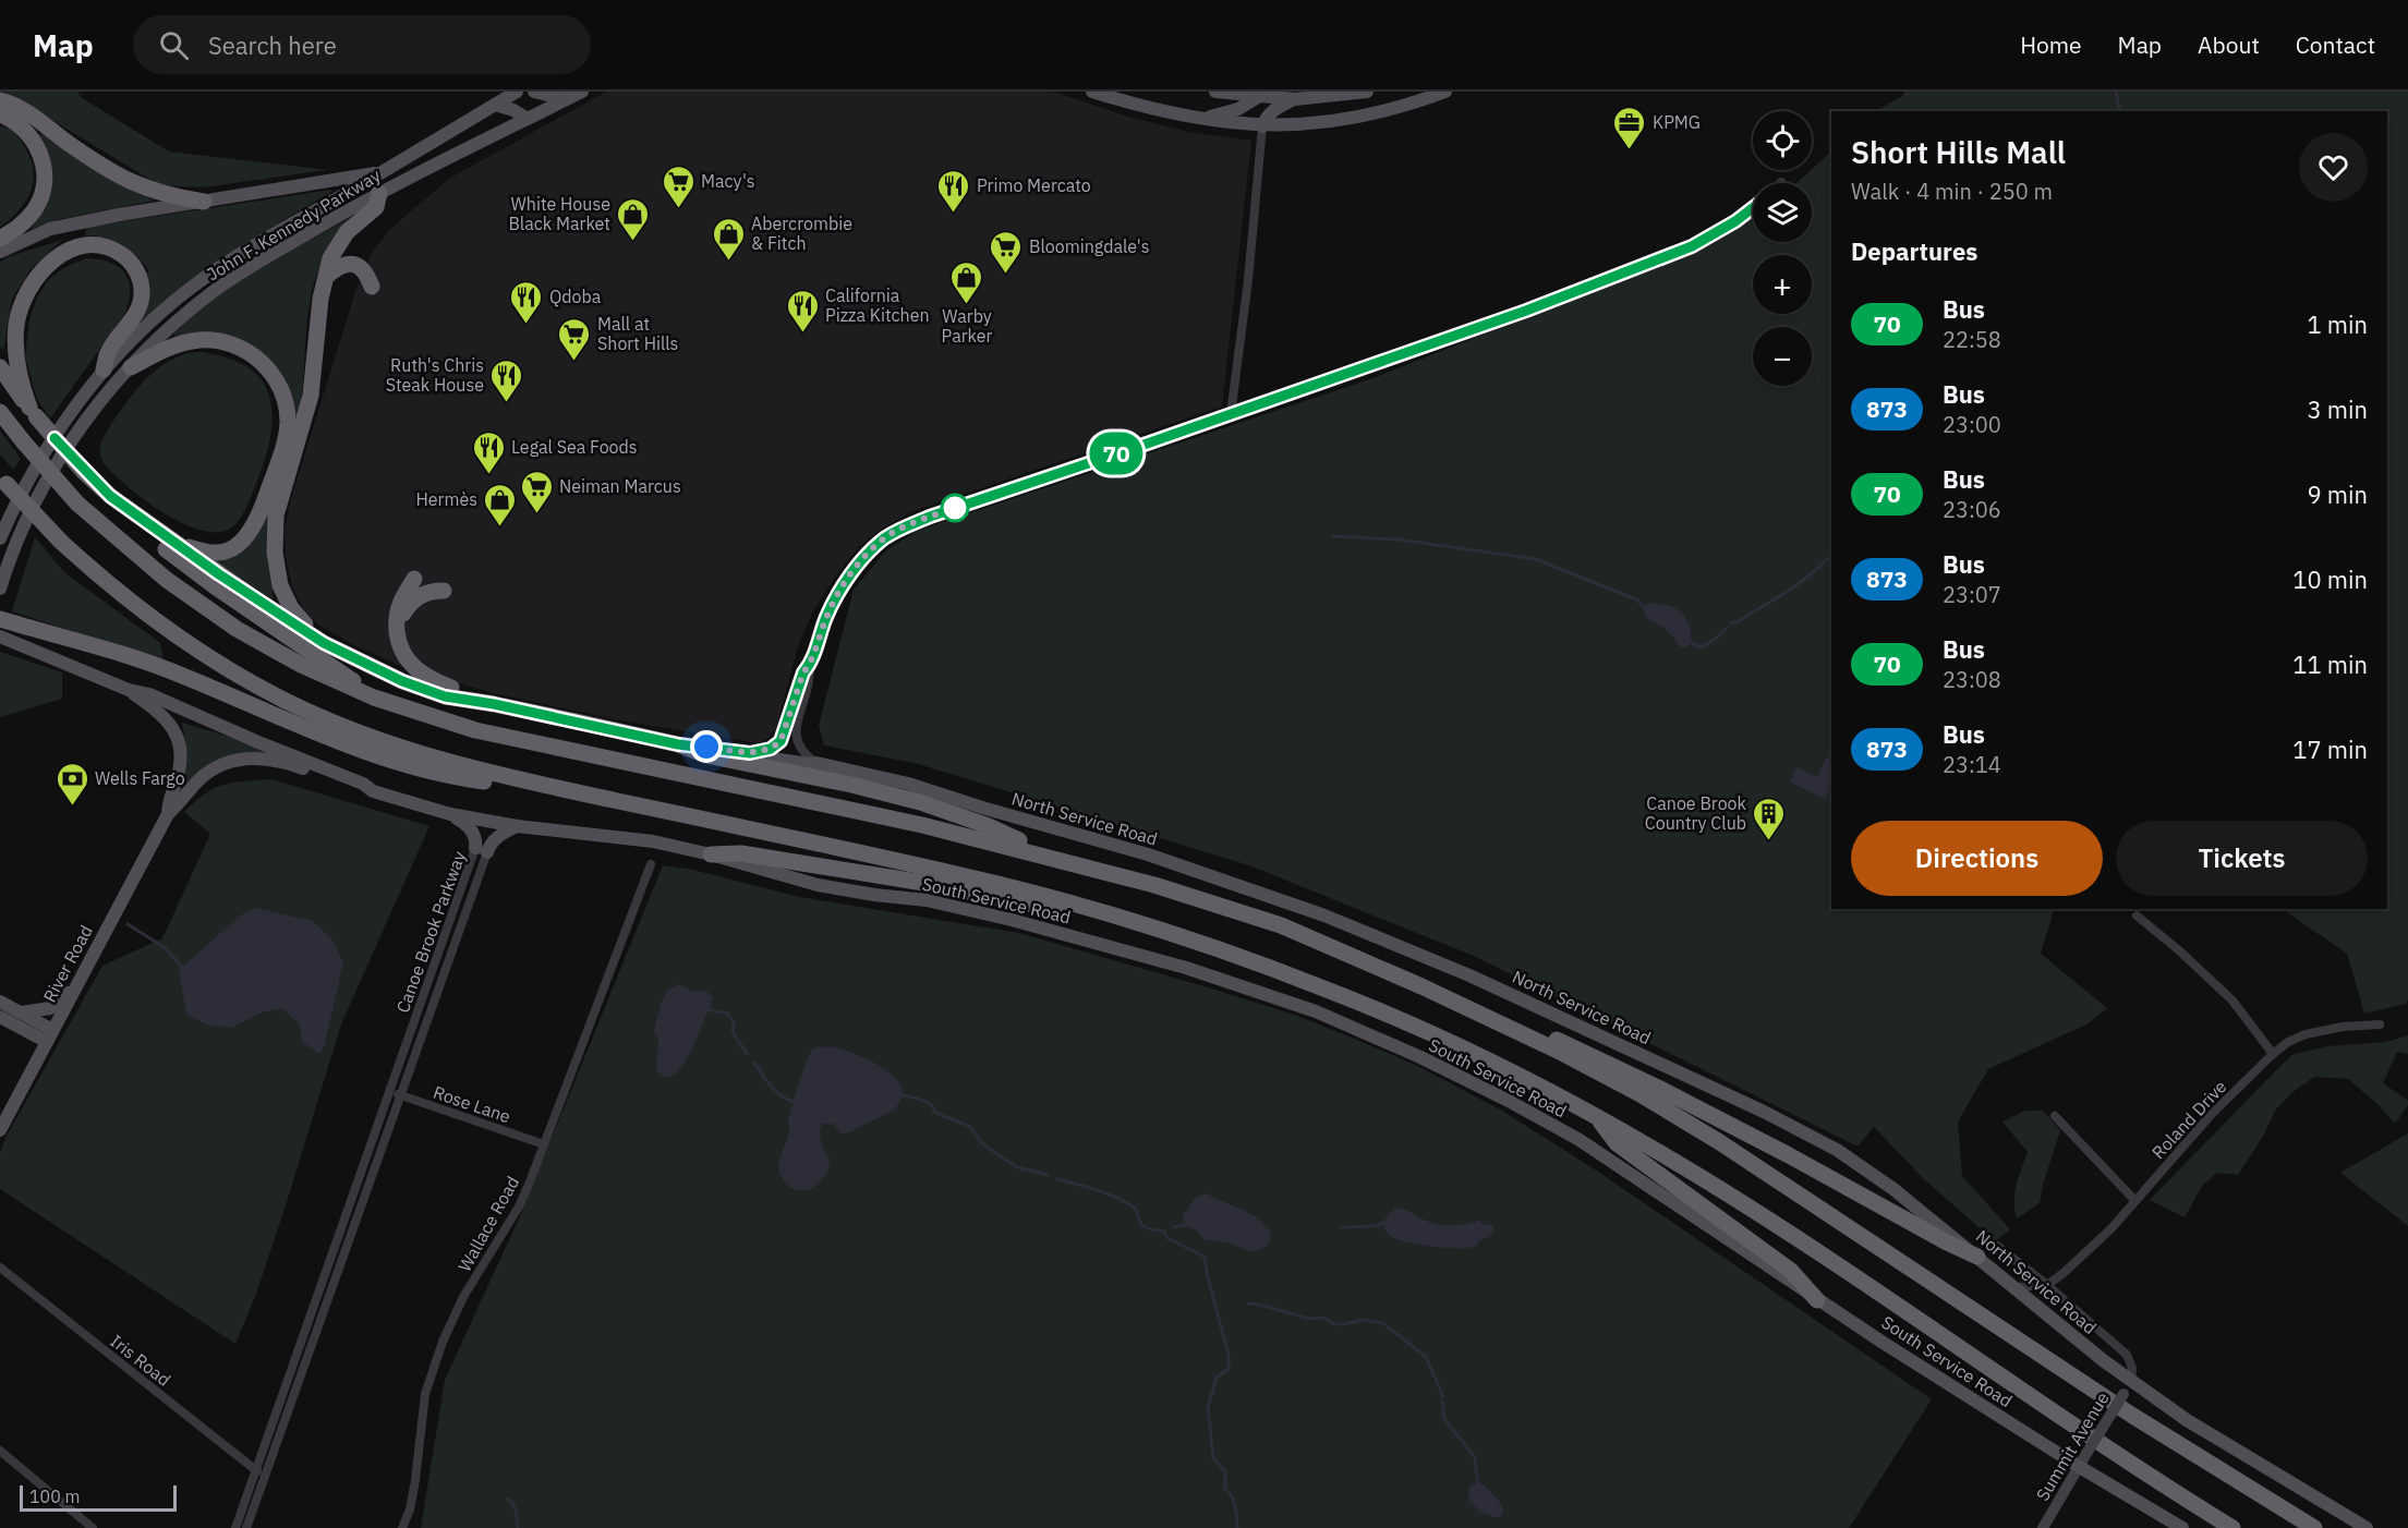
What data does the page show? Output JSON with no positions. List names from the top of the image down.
{
  "streets": {
    "main road": [
      "John F. Kennedy Parkway",
      "North Service Road",
      "South Service Road",
      "River Road"
    ],
    "street": [
      "Canoe Brook Parkway",
      "Rose Lane",
      "Roland Drive",
      "Wallace Road",
      "Iris Road",
      "Summit Avenue"
    ]
  },
  "crossings": [
    ["North Service Road", "Summit Avenue"],
    ["South Service Road", "River Road"],
    ["South Service Road", "Summit Avenue"],
    ["Canoe Brook Parkway", "Rose Lane"],
    ["Canoe Brook Parkway", "Iris Road"],
    ["Rose Lane", "Wallace Road"]
  ],
  "places": {
    "office": ["KPMG"],
    "supermarket": [
      "Macy's",
      "Bloomingdale's",
      "Mall at Short Hills",
      "Neiman Marcus"
    ],
    "restaurant": [
      "Primo Mercato",
      "Qdoba",
      "California Pizza Kitchen",
      "Ruth's Chris Steak House",
      "Legal Sea Foods"
    ],
    "shop": [
      "White House Black Market",
      "Abercrombie & Fitch",
      "Warby Parker",
      "Hermès"
    ],
    "bank": ["Wells Fargo"],
    "building": ["Canoe Brook Country Club"]
  },
  "lines": ["bus line 70"],
  "scale_bar": "100 m",
  "page": {
    "header": "Map",
    "search": "Search here",
    "nav": [
      "Home",
      "Map",
      "About",
      "Contact"
    ],
    "on_map": "70",
    "map_buttons": ["+", "−"],
    "heading": [
      ["Short Hills Mall", "Walk · 4 min · 250 m"],
      "Departures"
    ],
    "list": [
      {
        "mark": "70",
        "name": "Bus",
        "note": "22:58",
        "value": "1 min"
      },
      {
        "mark": "873",
        "name": "Bus",
        "note": "23:00",
        "value": "3 min"
      },
      {
        "mark": "70",
        "name": "Bus",
        "note": "23:06",
        "value": "9 min"
      },
      {
        "mark": "873",
        "name": "Bus",
        "note": "23:07",
        "value": "10 min"
      },
      {
        "mark": "70",
        "name": "Bus",
        "note": "23:08",
        "value": "11 min"
      },
      {
        "mark": "873",
        "name": "Bus",
        "note": "23:14",
        "value": "17 min"
      }
    ],
    "buttons": ["Directions", "Tickets"],
    "scale": "100 m"
  }
}
